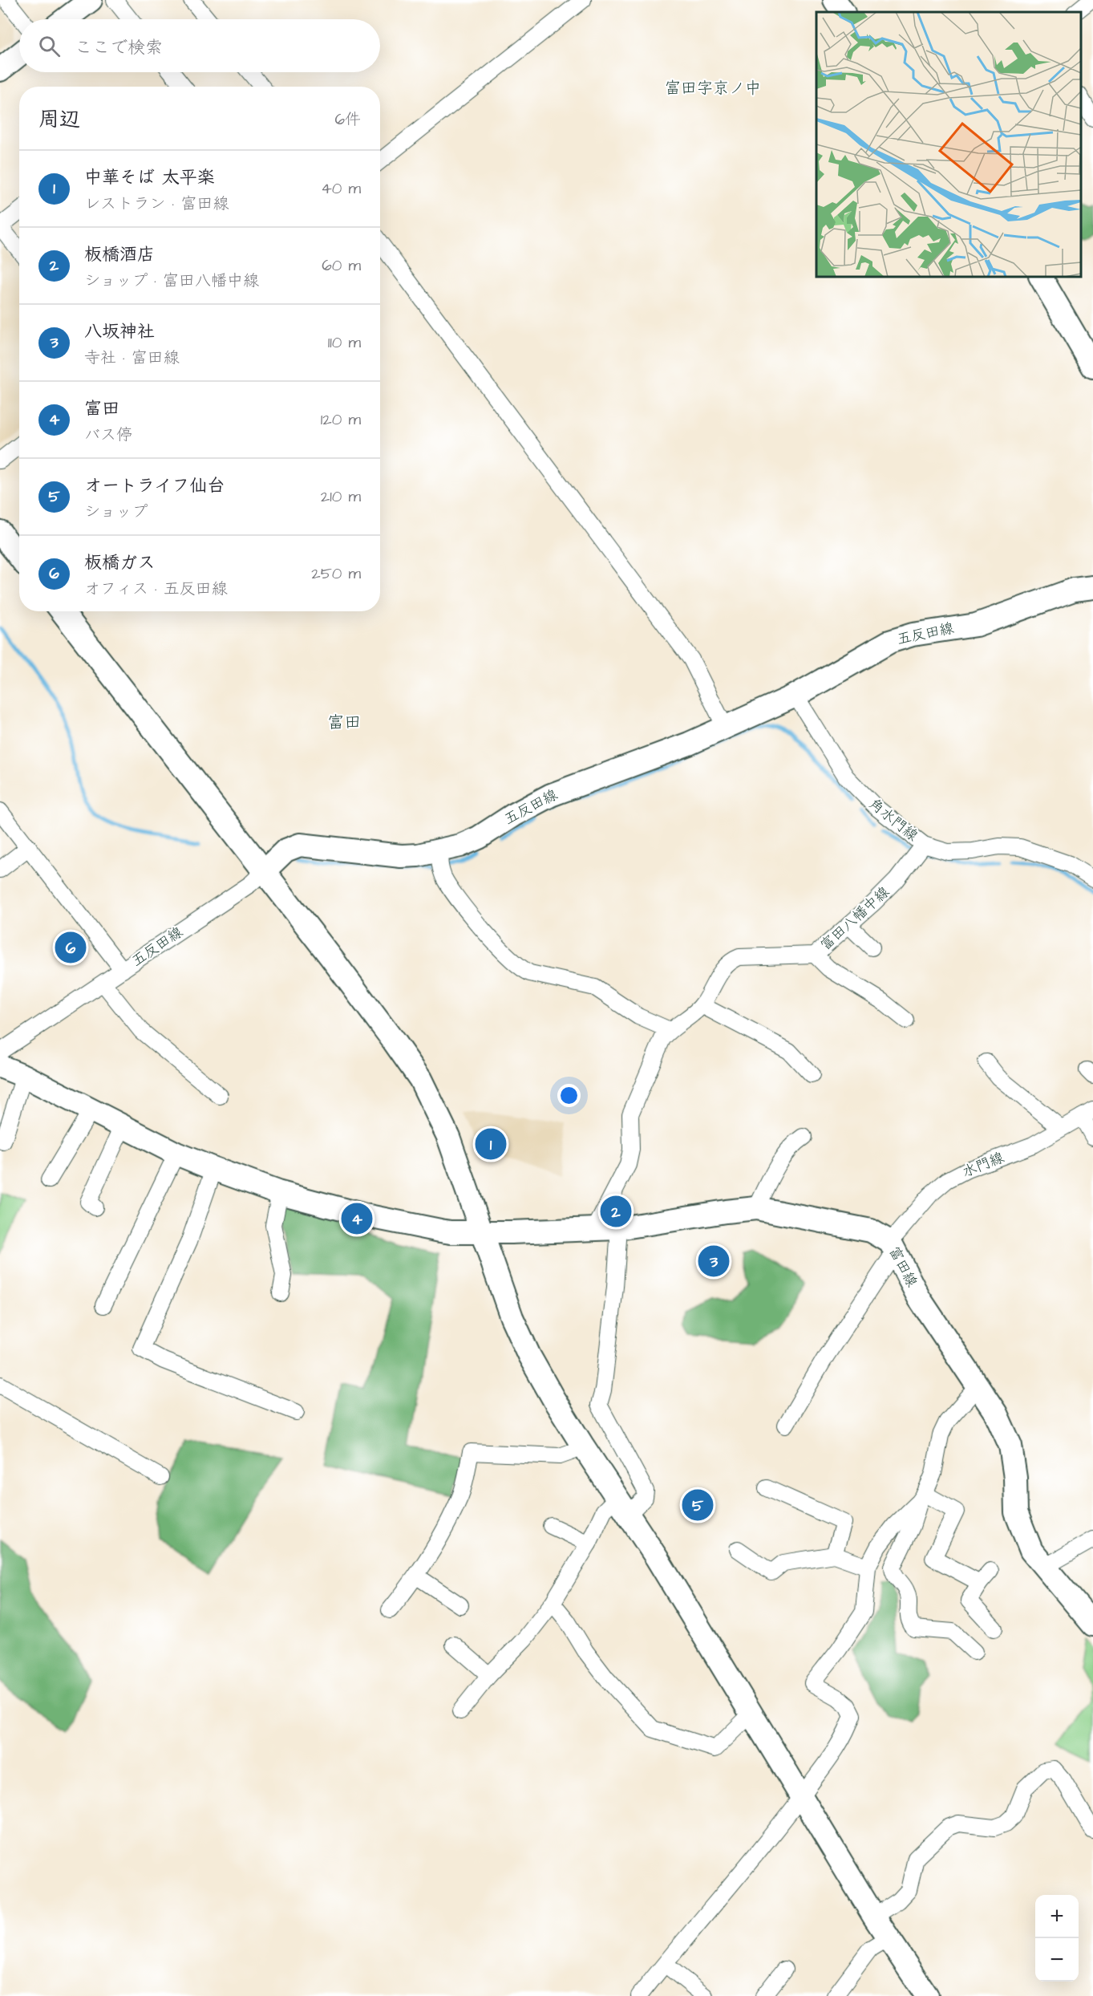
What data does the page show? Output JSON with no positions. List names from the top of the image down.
{
  "streets": {
    "street": [
      "五反田線",
      "角水門線",
      "富田八幡中線",
      "水門線",
      "富田線"
    ]
  },
  "crossings": [
    ["五反田線", "角水門線"],
    ["角水門線", "富田八幡中線"],
    ["富田八幡中線", "富田線"],
    ["水門線", "富田線"]
  ],
  "districts": ["富田字京ノ中", "富田"],
  "page": {
    "search": "ここで検索",
    "heading": ["周辺", "6件"],
    "list": [
      {
        "mark": "1",
        "name": "中華そば 太平楽",
        "note": "レストラン · 富田線",
        "value": "40 m"
      },
      {
        "mark": "2",
        "name": "板橋酒店",
        "note": "ショップ · 富田八幡中線",
        "value": "60 m"
      },
      {
        "mark": "3",
        "name": "八坂神社",
        "note": "寺社 · 富田線",
        "value": "110 m"
      },
      {
        "mark": "4",
        "name": "富田",
        "note": "バス停",
        "value": "120 m"
      },
      {
        "mark": "5",
        "name": "オートライフ仙台",
        "note": "ショップ",
        "value": "210 m"
      },
      {
        "mark": "6",
        "name": "板橋ガス",
        "note": "オフィス · 五反田線",
        "value": "250 m"
      }
    ],
    "pins": [
      "6",
      "1",
      "2",
      "4",
      "3",
      "5"
    ],
    "map_buttons": ["+", "−"]
  }
}
